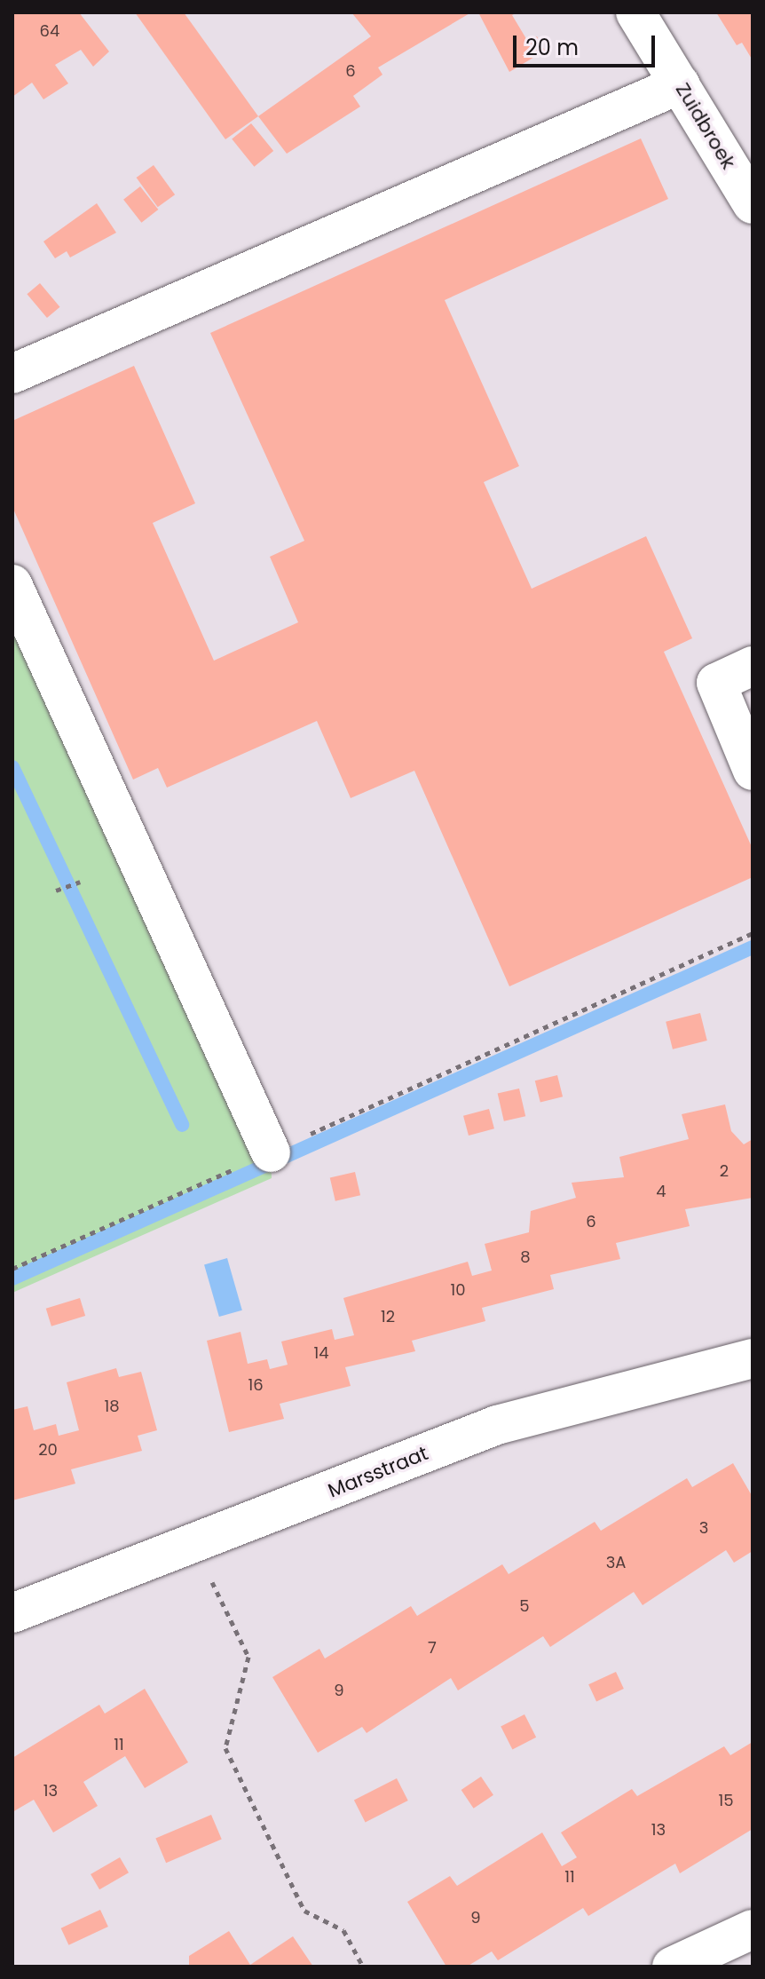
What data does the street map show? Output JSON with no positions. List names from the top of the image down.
{
  "streets": {
    "street": ["Zuidbroek", "Marsstraat"]
  },
  "house_numbers": [
    "64",
    "6",
    "2",
    "4",
    "6",
    "8",
    "10",
    "12",
    "14",
    "16",
    "18",
    "20",
    "3",
    "3A",
    "5",
    "7",
    "9",
    "11",
    "13",
    "15",
    "13",
    "11",
    "9"
  ],
  "scale_bar": "20 m"
}
